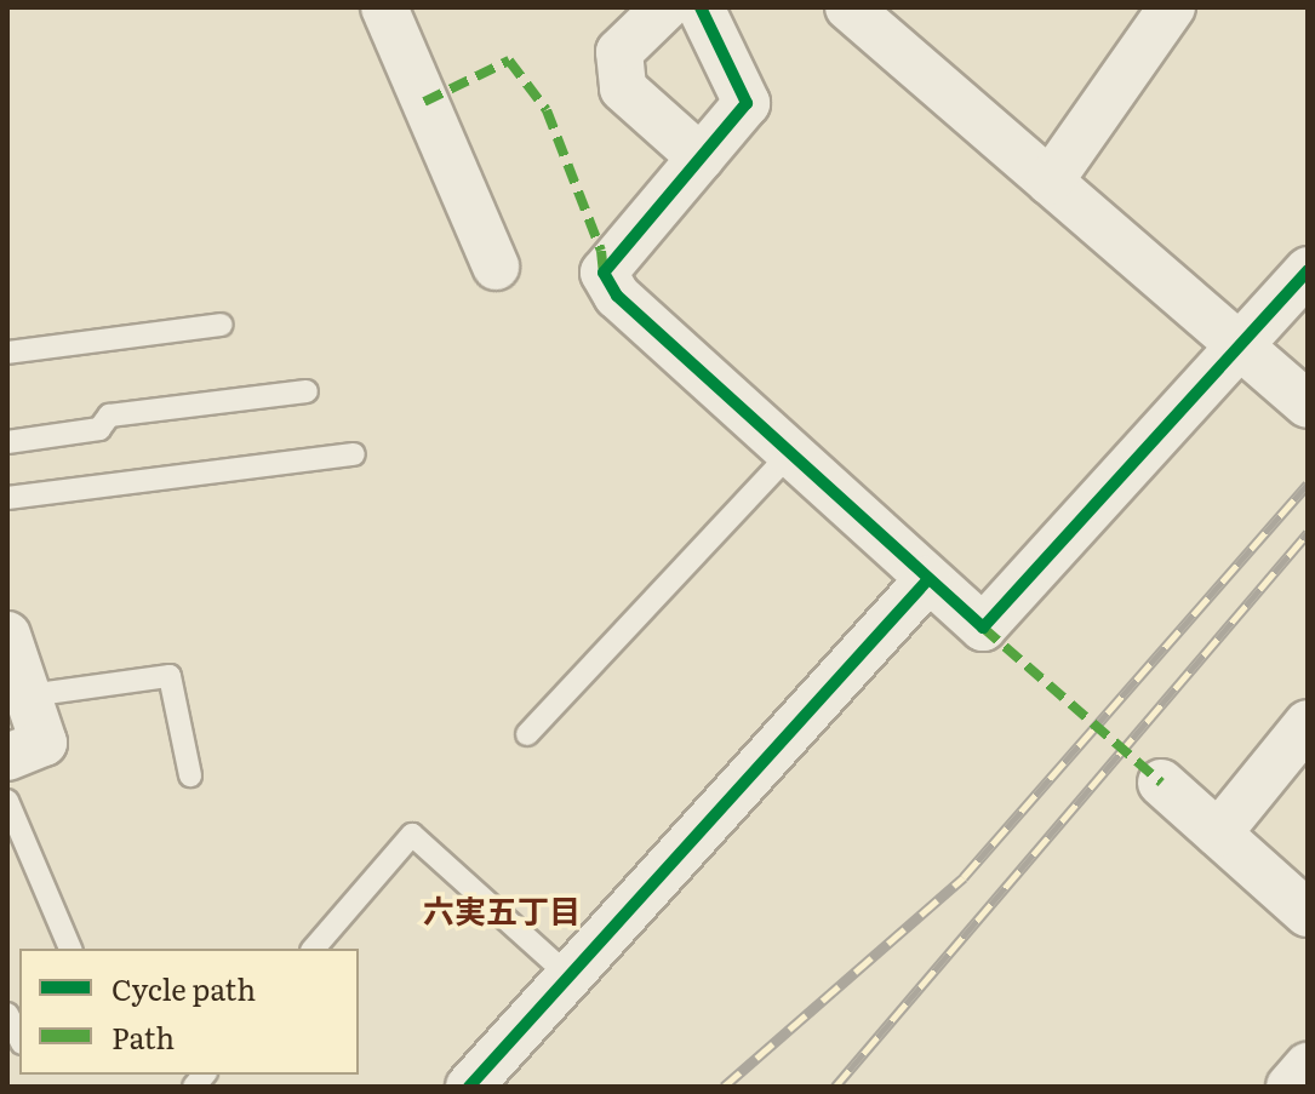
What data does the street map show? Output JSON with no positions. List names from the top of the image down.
{
  "districts": ["六実五丁目"],
  "legend": ["Cycle path", "Path"]
}
